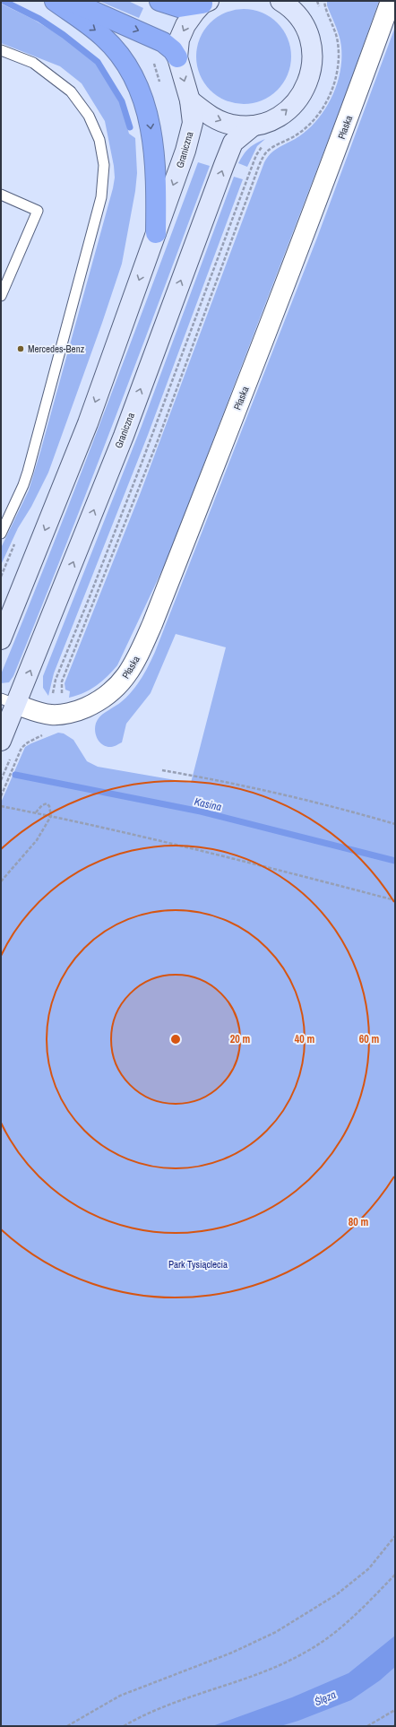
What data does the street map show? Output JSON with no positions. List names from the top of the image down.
{
  "streets": {
    "main road": ["Graniczna"],
    "street": ["Płaska"]
  },
  "crossings": [
    ["Płaska", "Graniczna"]
  ],
  "water": ["Kasina", "Ślęza"],
  "parks": ["Park Tysiąclecia"],
  "places": ["Mercedes-Benz"],
  "rings": [
    "20 m",
    "40 m",
    "60 m",
    "80 m"
  ]
}
